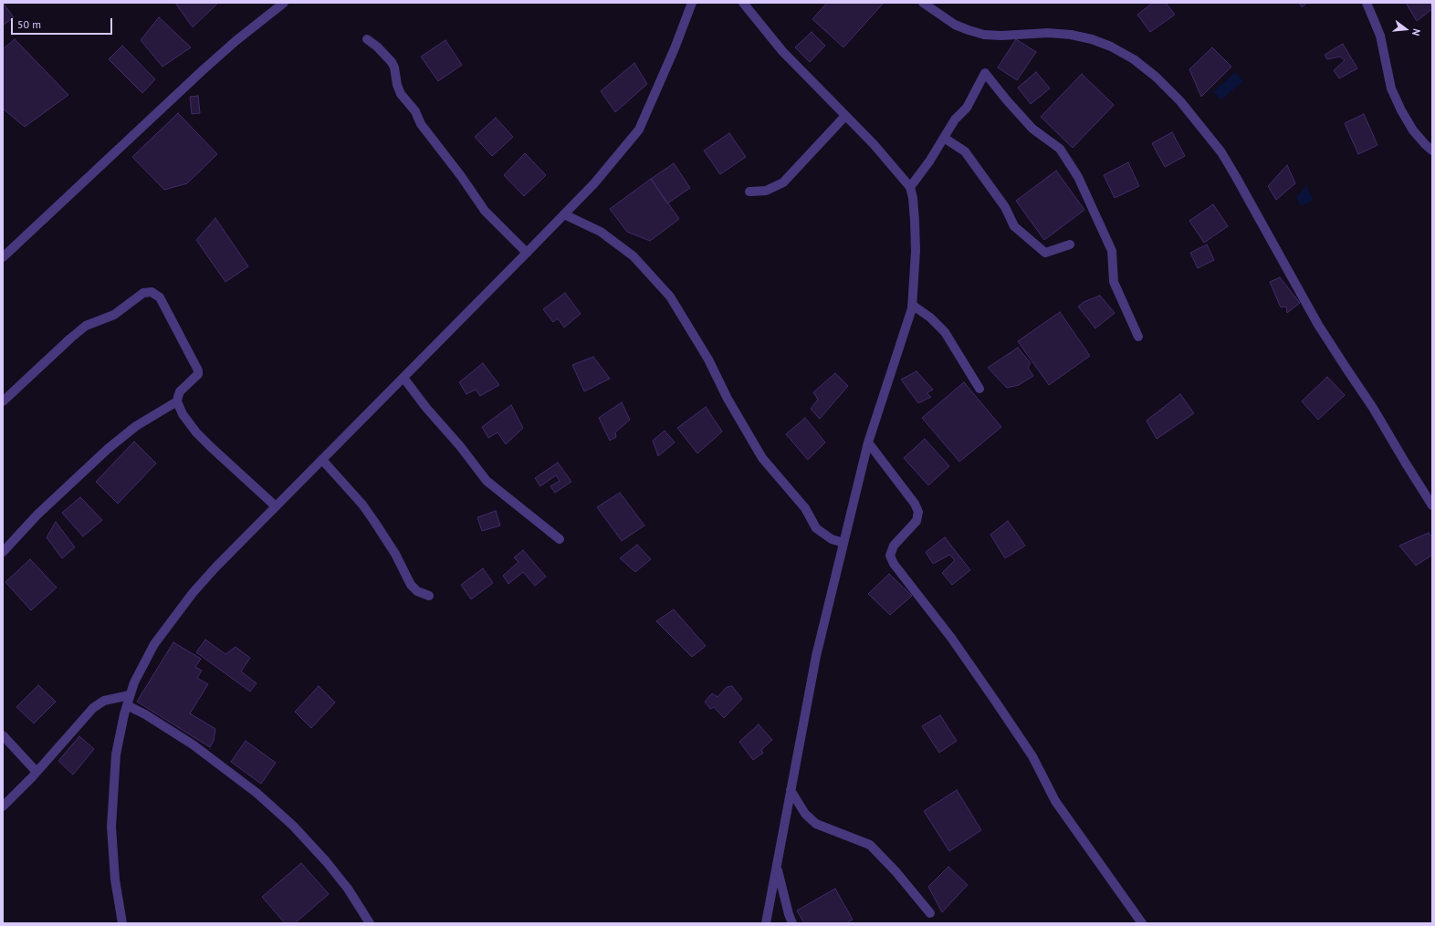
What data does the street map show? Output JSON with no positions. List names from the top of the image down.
{
  "scale_bar": "50 m",
  "north": "right"
}
